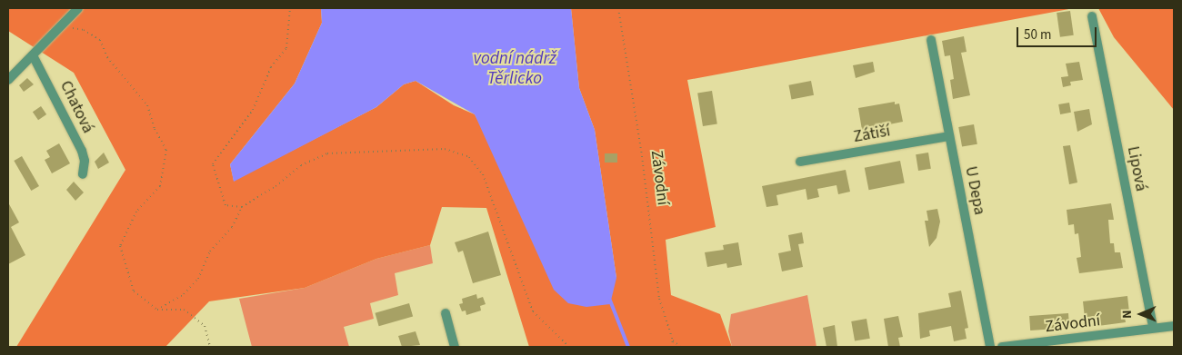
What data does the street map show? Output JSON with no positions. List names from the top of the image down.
{
  "streets": {
    "street": [
      "Chatová",
      "Zátiší",
      "Lipová",
      "Závodní",
      "U Depa"
    ]
  },
  "crossings": [
    ["Zátiší", "U Depa"],
    ["Lipová", "Závodní"]
  ],
  "water": ["vodní nádrž Těrlicko"],
  "scale_bar": "50 m",
  "north": "left"
}
